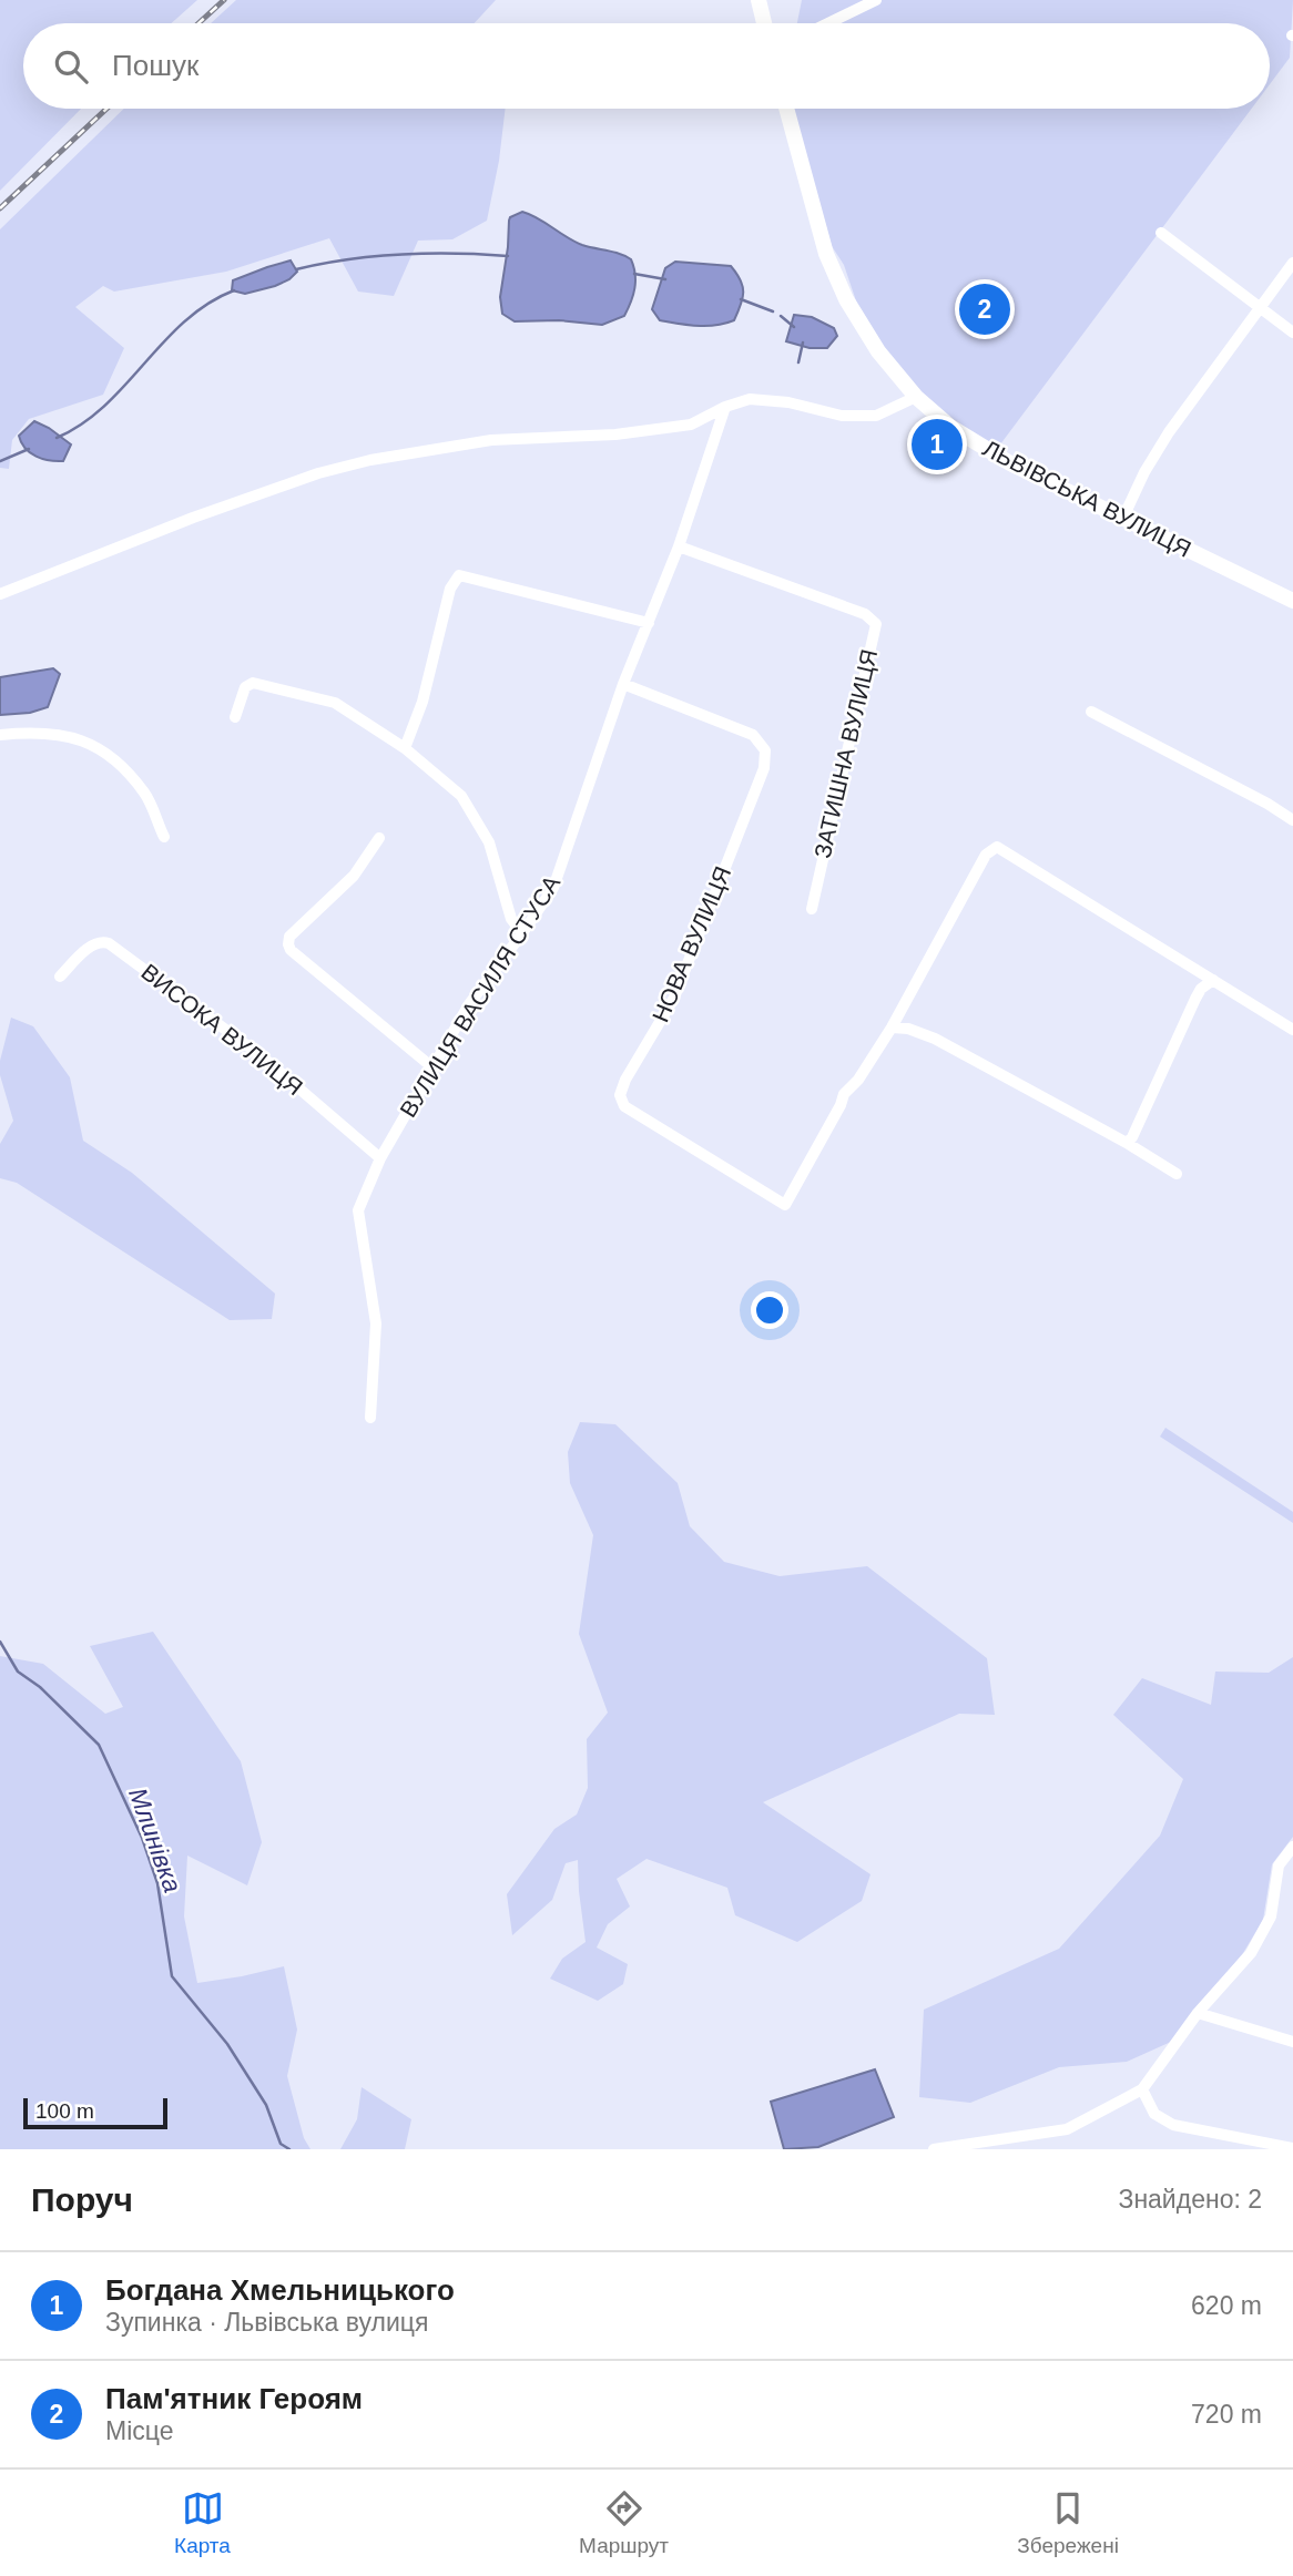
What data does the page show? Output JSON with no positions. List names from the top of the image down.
{
  "streets": {
    "main road": ["ЛЬВІВСЬКА ВУЛИЦЯ"],
    "street": [
      "ЗАТИШНА ВУЛИЦЯ",
      "НОВА ВУЛИЦЯ",
      "ВУЛИЦЯ ВАСИЛЯ СТУСА",
      "ВИСОКА ВУЛИЦЯ"
    ]
  },
  "crossings": [
    ["ЗАТИШНА ВУЛИЦЯ", "ВУЛИЦЯ ВАСИЛЯ СТУСА"],
    ["НОВА ВУЛИЦЯ", "ВУЛИЦЯ ВАСИЛЯ СТУСА"],
    ["ВУЛИЦЯ ВАСИЛЯ СТУСА", "ВИСОКА ВУЛИЦЯ"]
  ],
  "water": ["Млинівка"],
  "scale_bar": "100 m",
  "page": {
    "search": "Пошук",
    "pins": ["2", "1"],
    "scale": "100 m",
    "heading": ["Поруч", "Знайдено: 2"],
    "list": [
      {
        "mark": "1",
        "name": "Богдана Хмельницького",
        "note": "Зупинка · Львівська вулиця",
        "value": "620 m"
      },
      {
        "mark": "2",
        "name": "Пам'ятник Героям",
        "note": "Місце",
        "value": "720 m"
      }
    ],
    "nav": ["Карта", "Маршрут", "Збережені"]
  }
}
